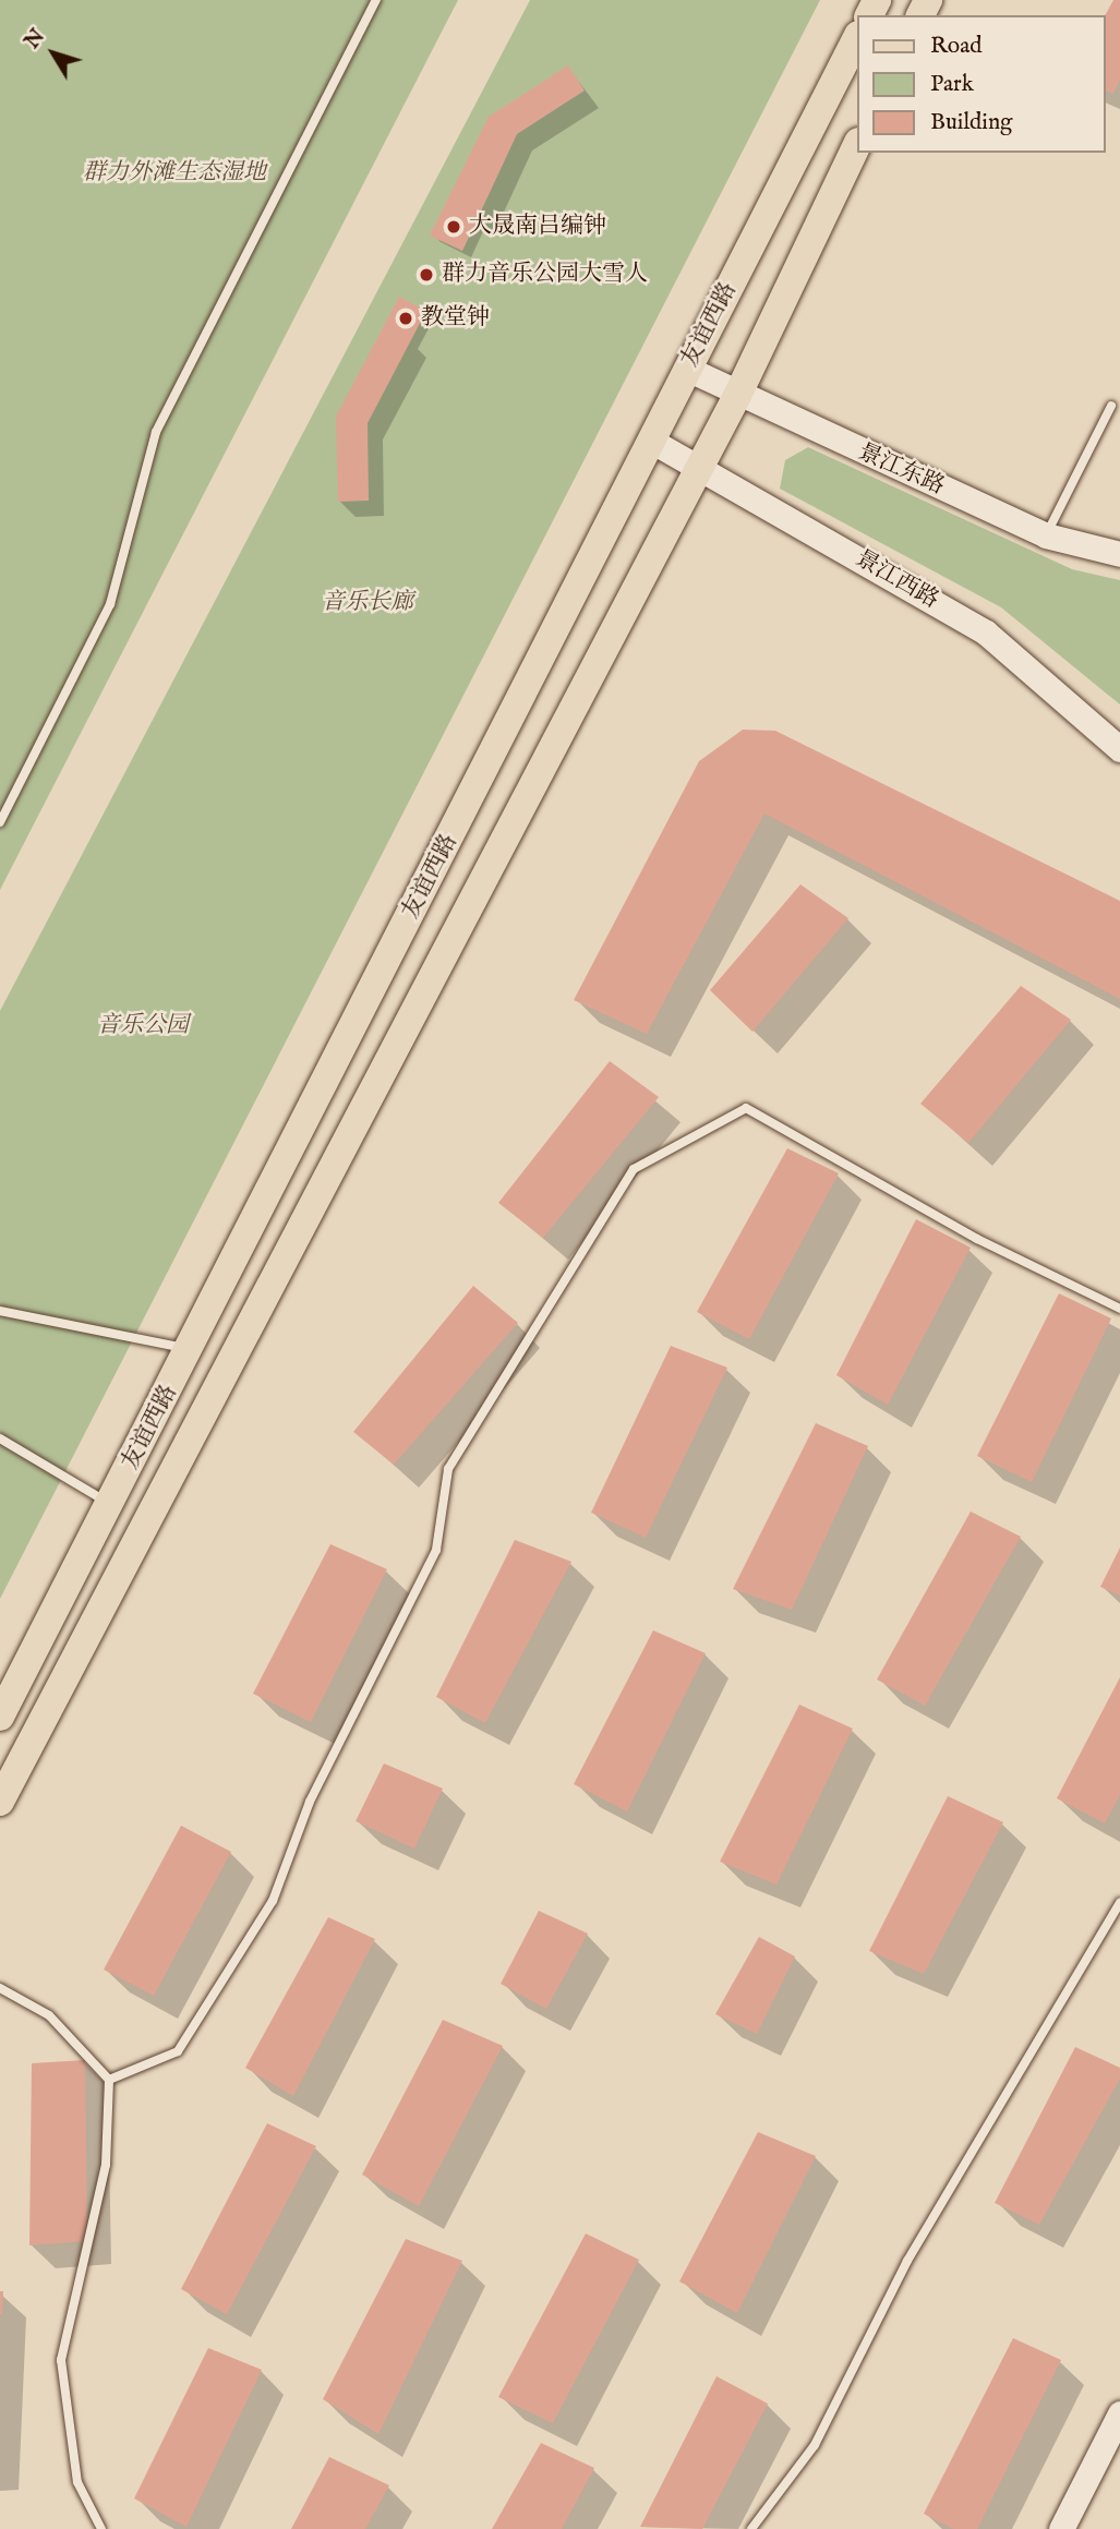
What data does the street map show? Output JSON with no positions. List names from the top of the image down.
{
  "streets": {
    "main road": ["友谊西路", "景江东路", "景江西路"]
  },
  "crossings": [
    ["友谊西路", "景江东路"],
    ["友谊西路", "景江西路"]
  ],
  "parks": ["群力外滩生态湿地", "音乐长廊", "音乐公园"],
  "places": ["大晟南吕编钟", "群力音乐公园大雪人", "教堂钟"],
  "legend": ["Road", "Park", "Building"],
  "north": "top left"
}
